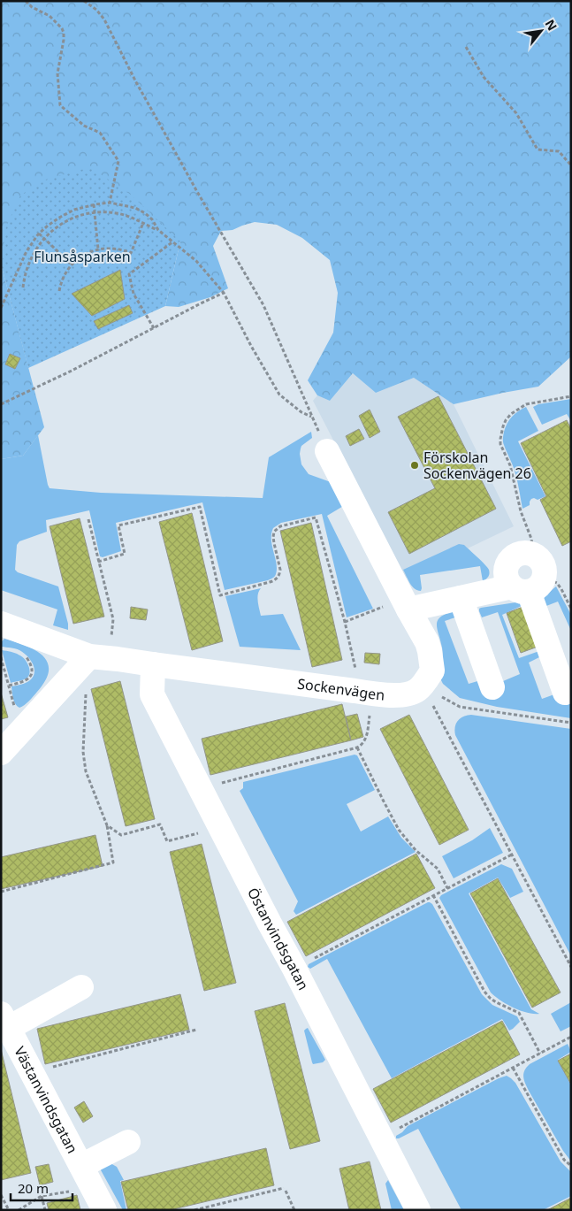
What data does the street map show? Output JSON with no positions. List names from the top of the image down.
{
  "streets": {
    "street": ["Sockenvägen", "Östanvindsgatan", "Västanvindsgatan"]
  },
  "crossings": [
    ["Sockenvägen", "Östanvindsgatan"]
  ],
  "parks": ["Flunsåsparken"],
  "places": ["Förskolan Sockenvägen 26"],
  "scale_bar": "20 m",
  "north": "top right"
}
